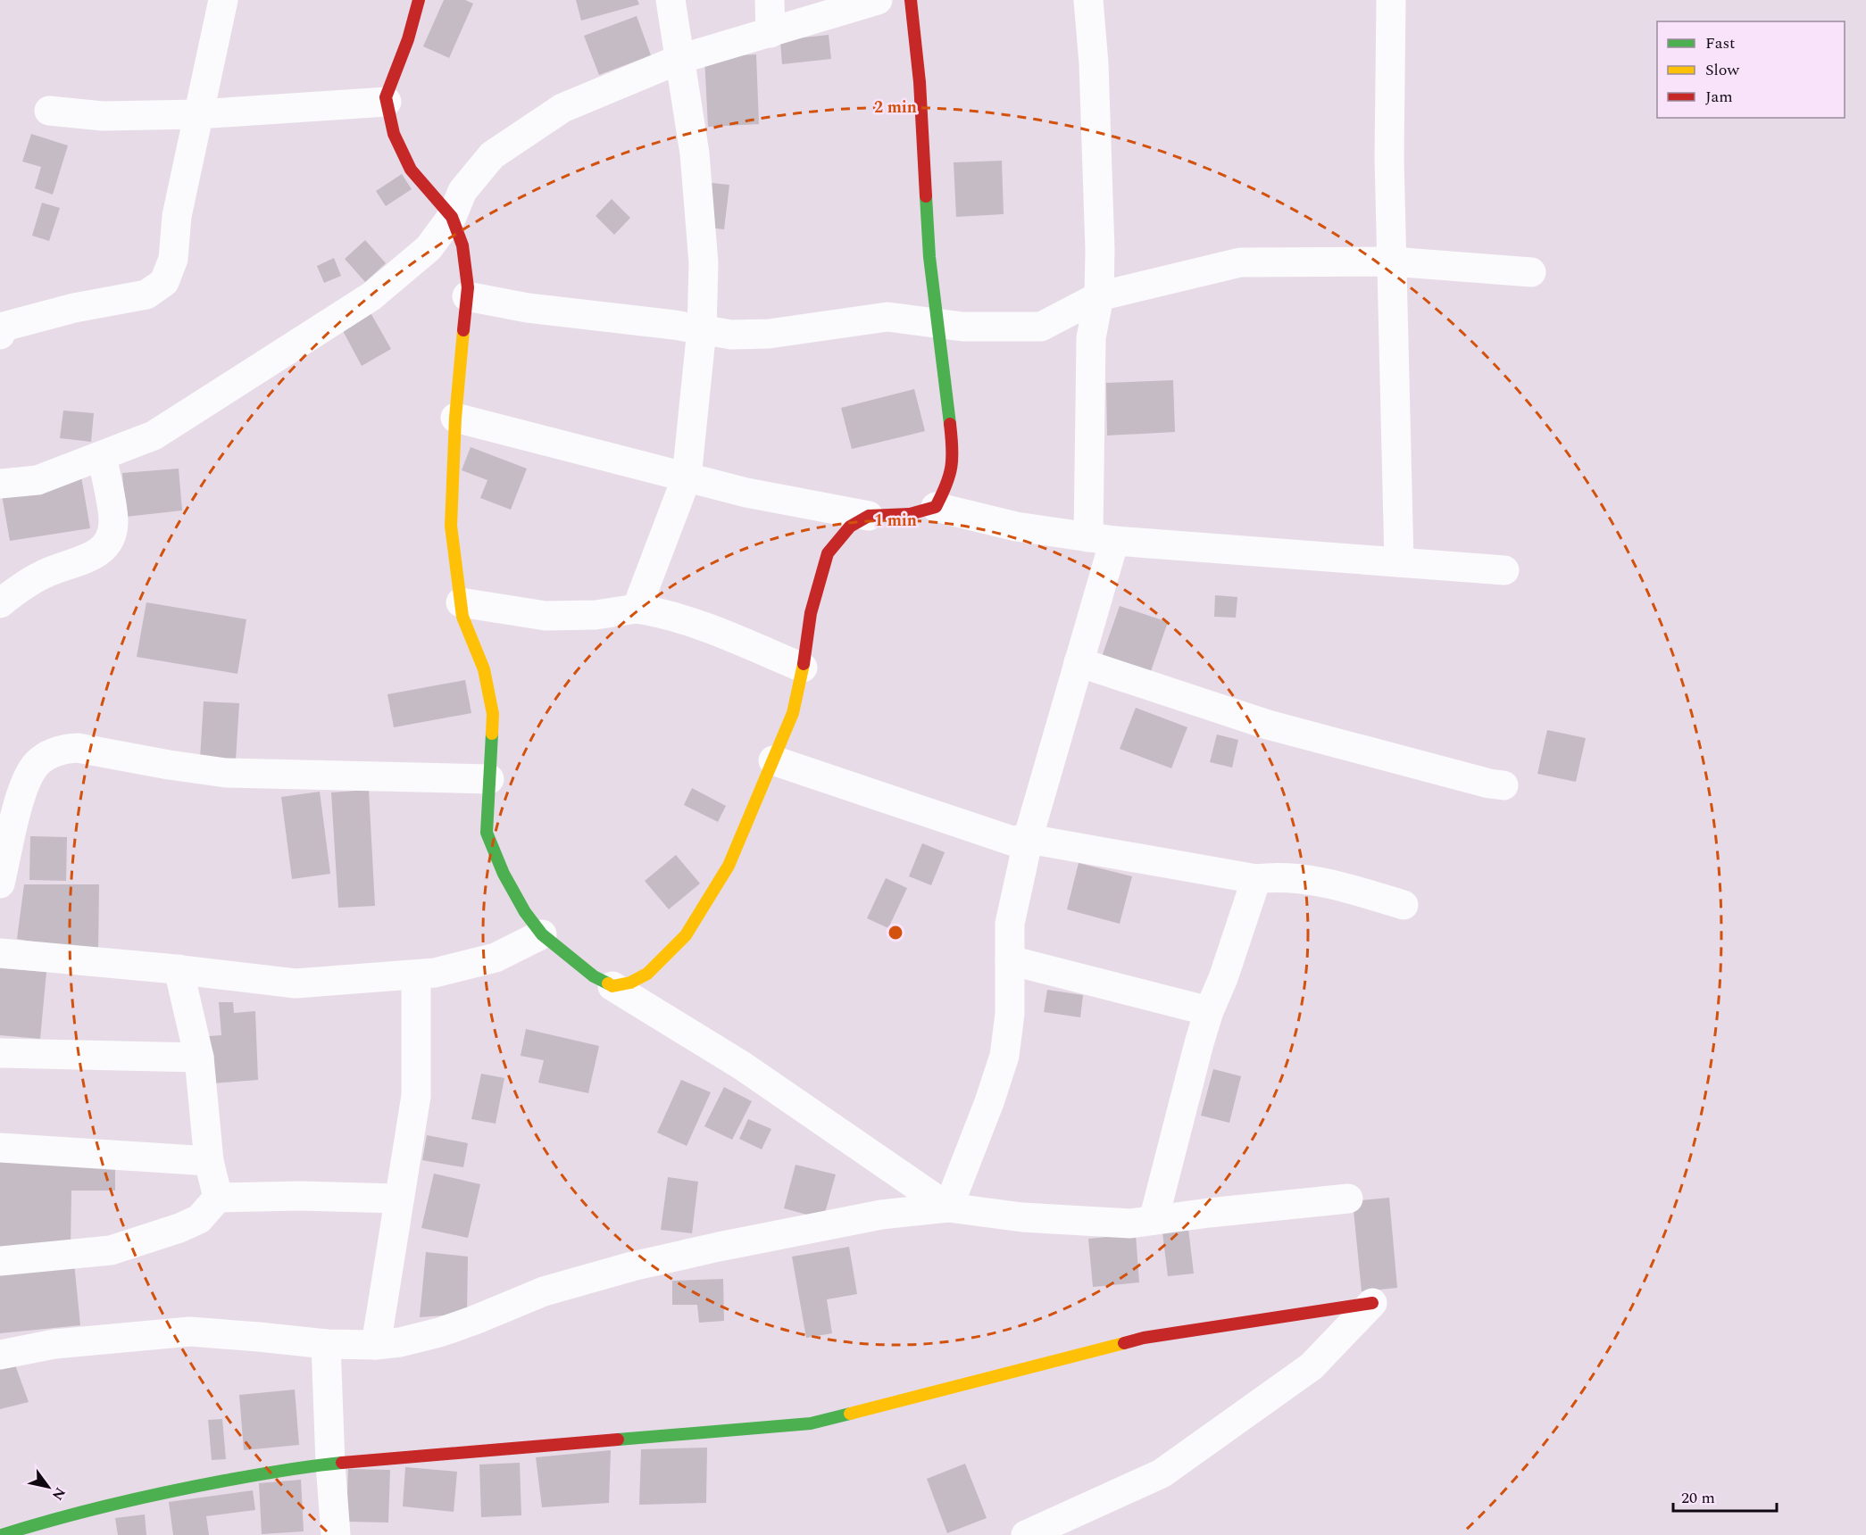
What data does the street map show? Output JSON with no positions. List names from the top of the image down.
{
  "legend": ["Fast", "Slow", "Jam"],
  "scale_bar": "20 m",
  "north": "bottom right",
  "rings": ["2 min", "1 min"]
}
